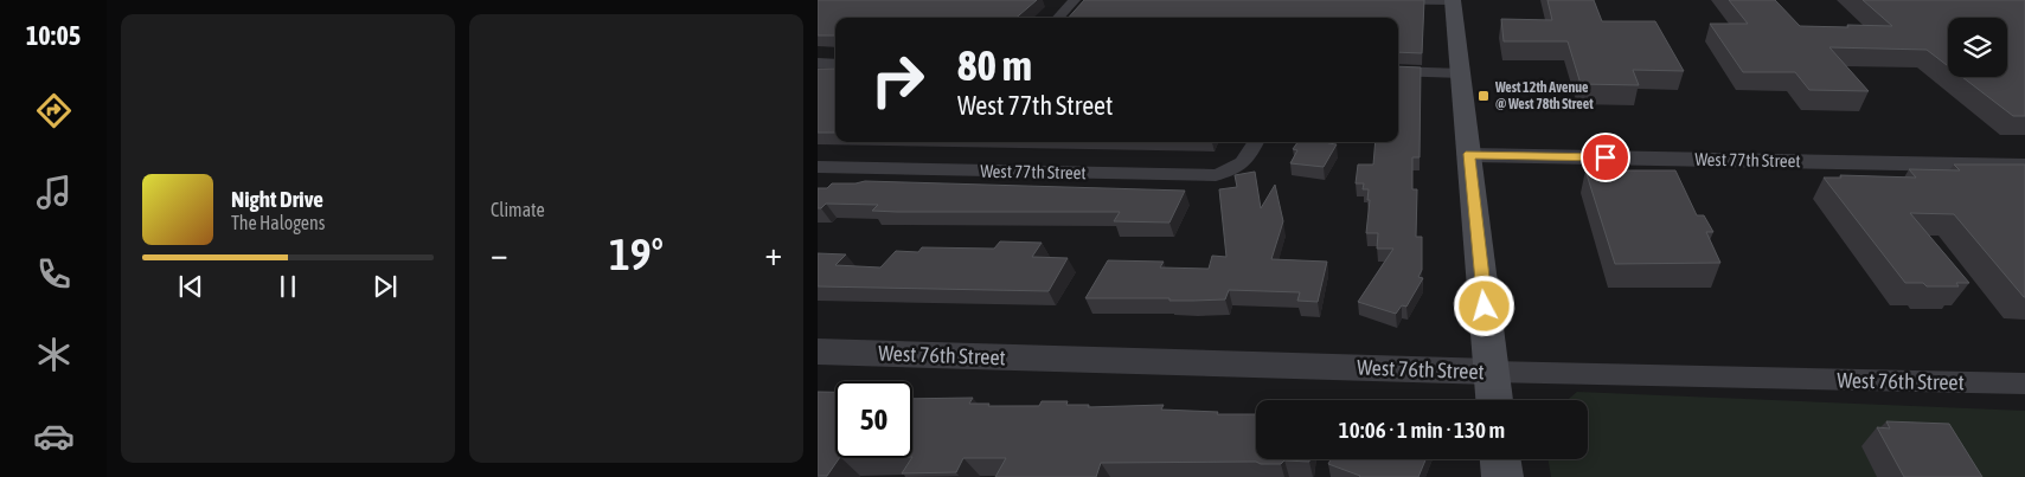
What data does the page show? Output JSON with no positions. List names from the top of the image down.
{
  "streets": {
    "street": ["West 77th Street", "West 76th Street"]
  },
  "places": {
    "transit": ["West 12th Avenue @ West 78th Street"]
  },
  "page": {
    "tabs": "10:05",
    "tile": "Climate",
    "turn": ["80 m", "West 77th Street"],
    "song": ["Night Drive", "The Halogens"],
    "heat": ["−", "19°", "+"],
    "limit": "50",
    "trip": "10:06 · 1 min · 130 m"
  }
}
